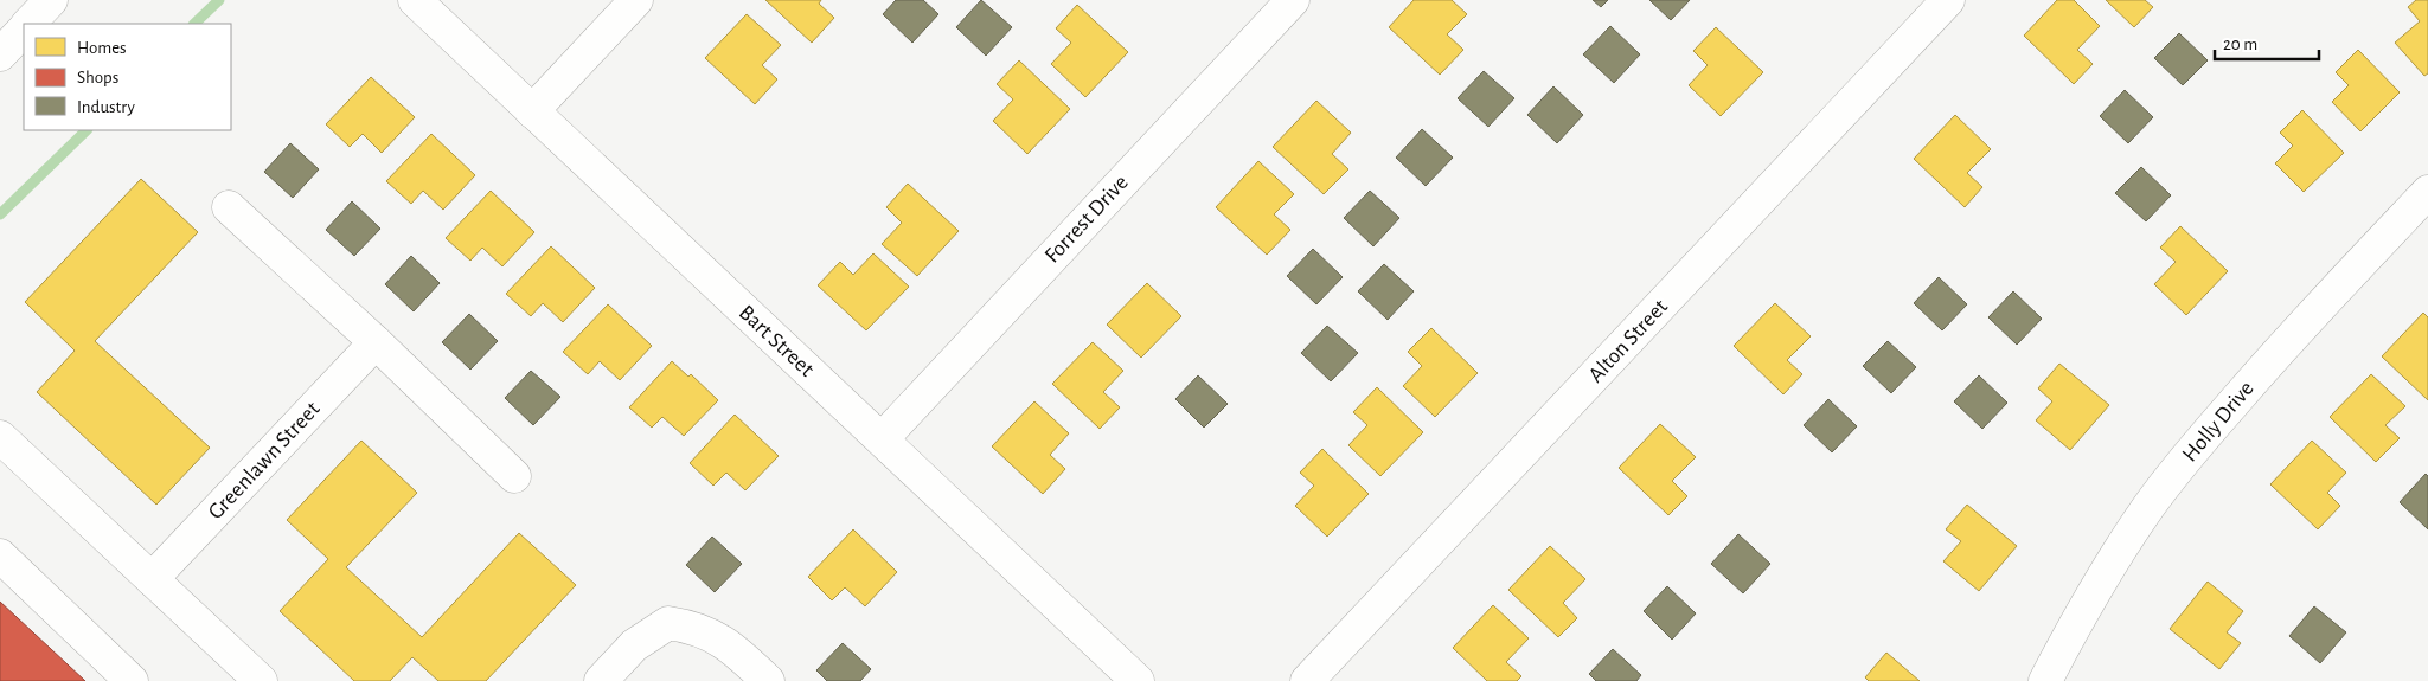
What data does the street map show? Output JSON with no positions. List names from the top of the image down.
{
  "streets": {
    "street": [
      "Forrest Drive",
      "Bart Street",
      "Alton Street",
      "Holly Drive",
      "Greenlawn Street"
    ]
  },
  "crossings": [
    ["Forrest Drive", "Bart Street"]
  ],
  "legend": ["Homes", "Shops", "Industry"],
  "scale_bar": "20 m"
}
